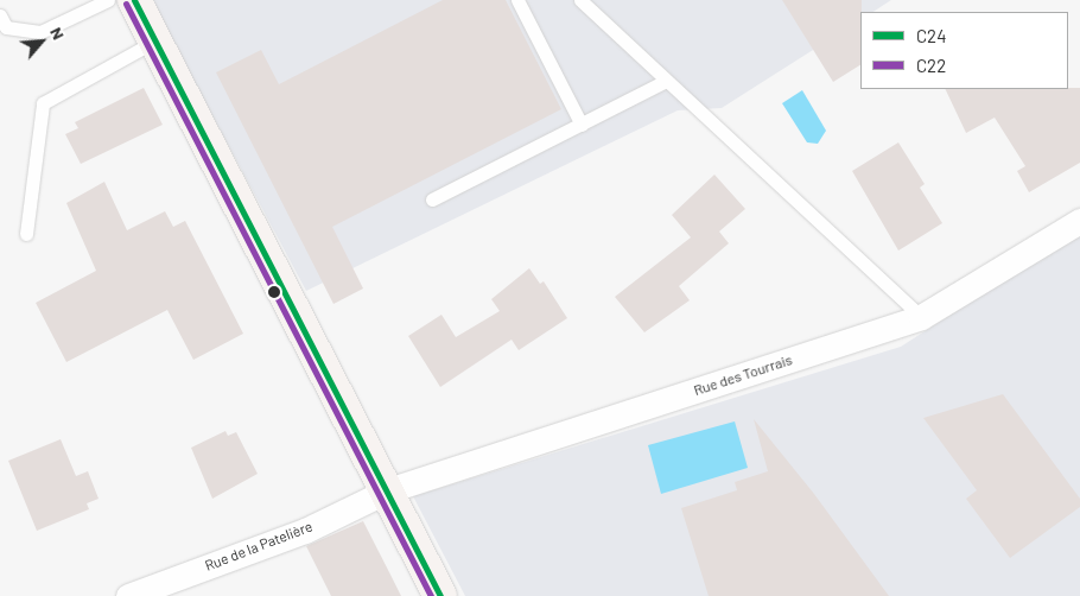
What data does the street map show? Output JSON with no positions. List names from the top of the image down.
{
  "streets": {
    "street": ["Rue des Tourrais", "Rue de la Patelière"]
  },
  "crossings": [
    ["Rue des Tourrais", "Rue de la Patelière"]
  ],
  "lines": ["transit line C24", "transit line C22"],
  "legend": ["C24", "C22"],
  "north": "top right"
}
